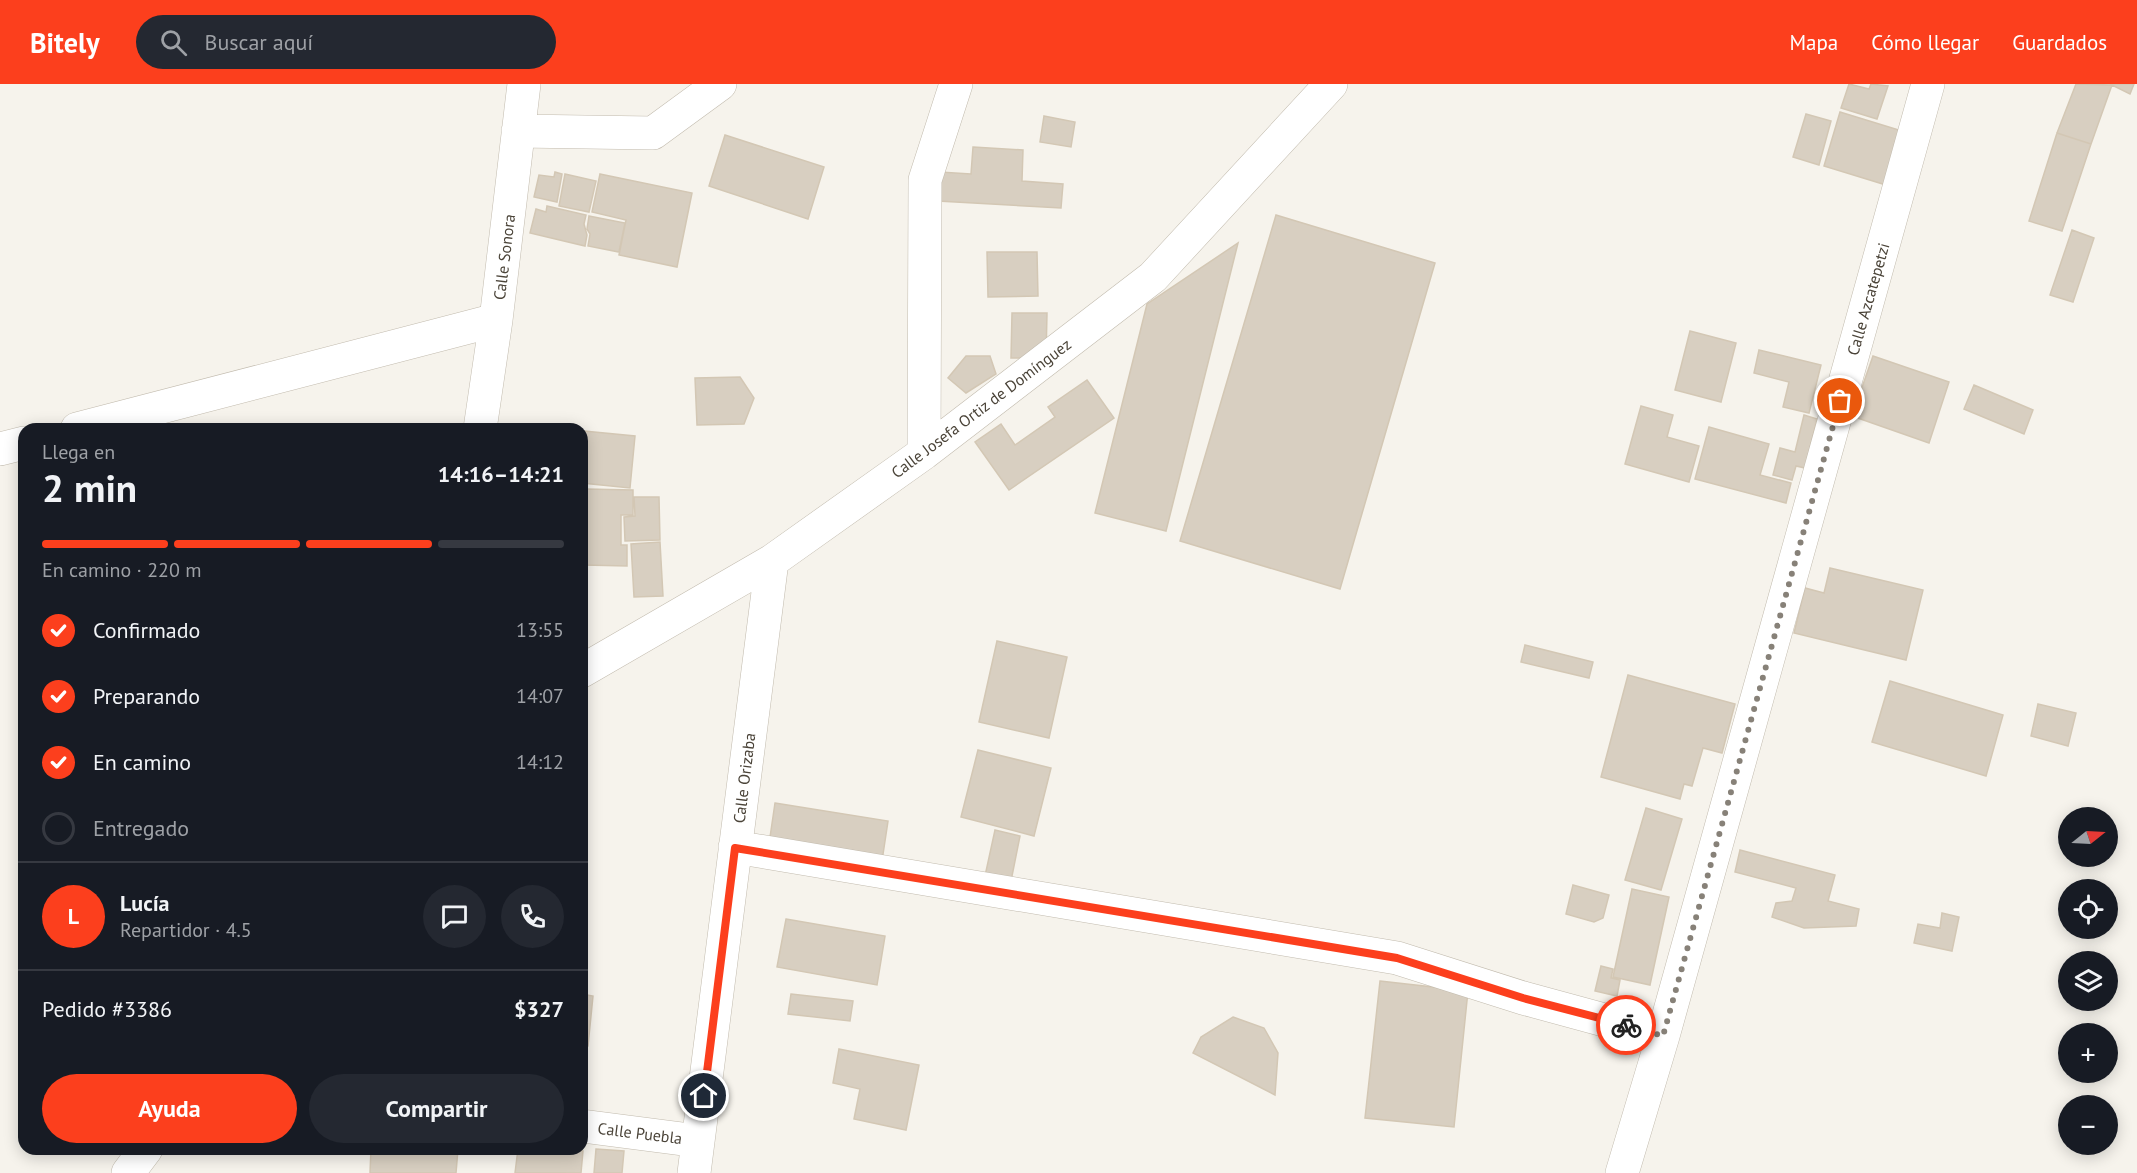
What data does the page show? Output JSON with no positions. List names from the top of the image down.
{
  "streets": {
    "street": [
      "Calle Sonora",
      "Calle Azcatepetzi",
      "Calle Josefa Ortiz de Domínguez",
      "Calle Orizaba",
      "Calle Puebla"
    ]
  },
  "crossings": [
    ["Calle Josefa Ortiz de Domínguez", "Calle Orizaba"],
    ["Calle Orizaba", "Calle Puebla"]
  ],
  "north": "right",
  "page": {
    "header": "Bitely",
    "search": "Buscar aquí",
    "nav": ["Mapa", "Cómo llegar", "Guardados"],
    "heading": ["2 min", "Llega en", "14:16–14:21"],
    "panel": [
      "Lucía",
      "Repartidor · 4.5",
      "Pedido #3386",
      "$327"
    ],
    "bar": "En camino · 220 m",
    "list": [
      ["Confirmado", "13:55"],
      ["Preparando", "14:07"],
      ["En camino", "14:12"],
      "Entregado"
    ],
    "map_buttons": ["+", "−"],
    "round": "L",
    "buttons": ["Ayuda", "Compartir"]
  }
}
